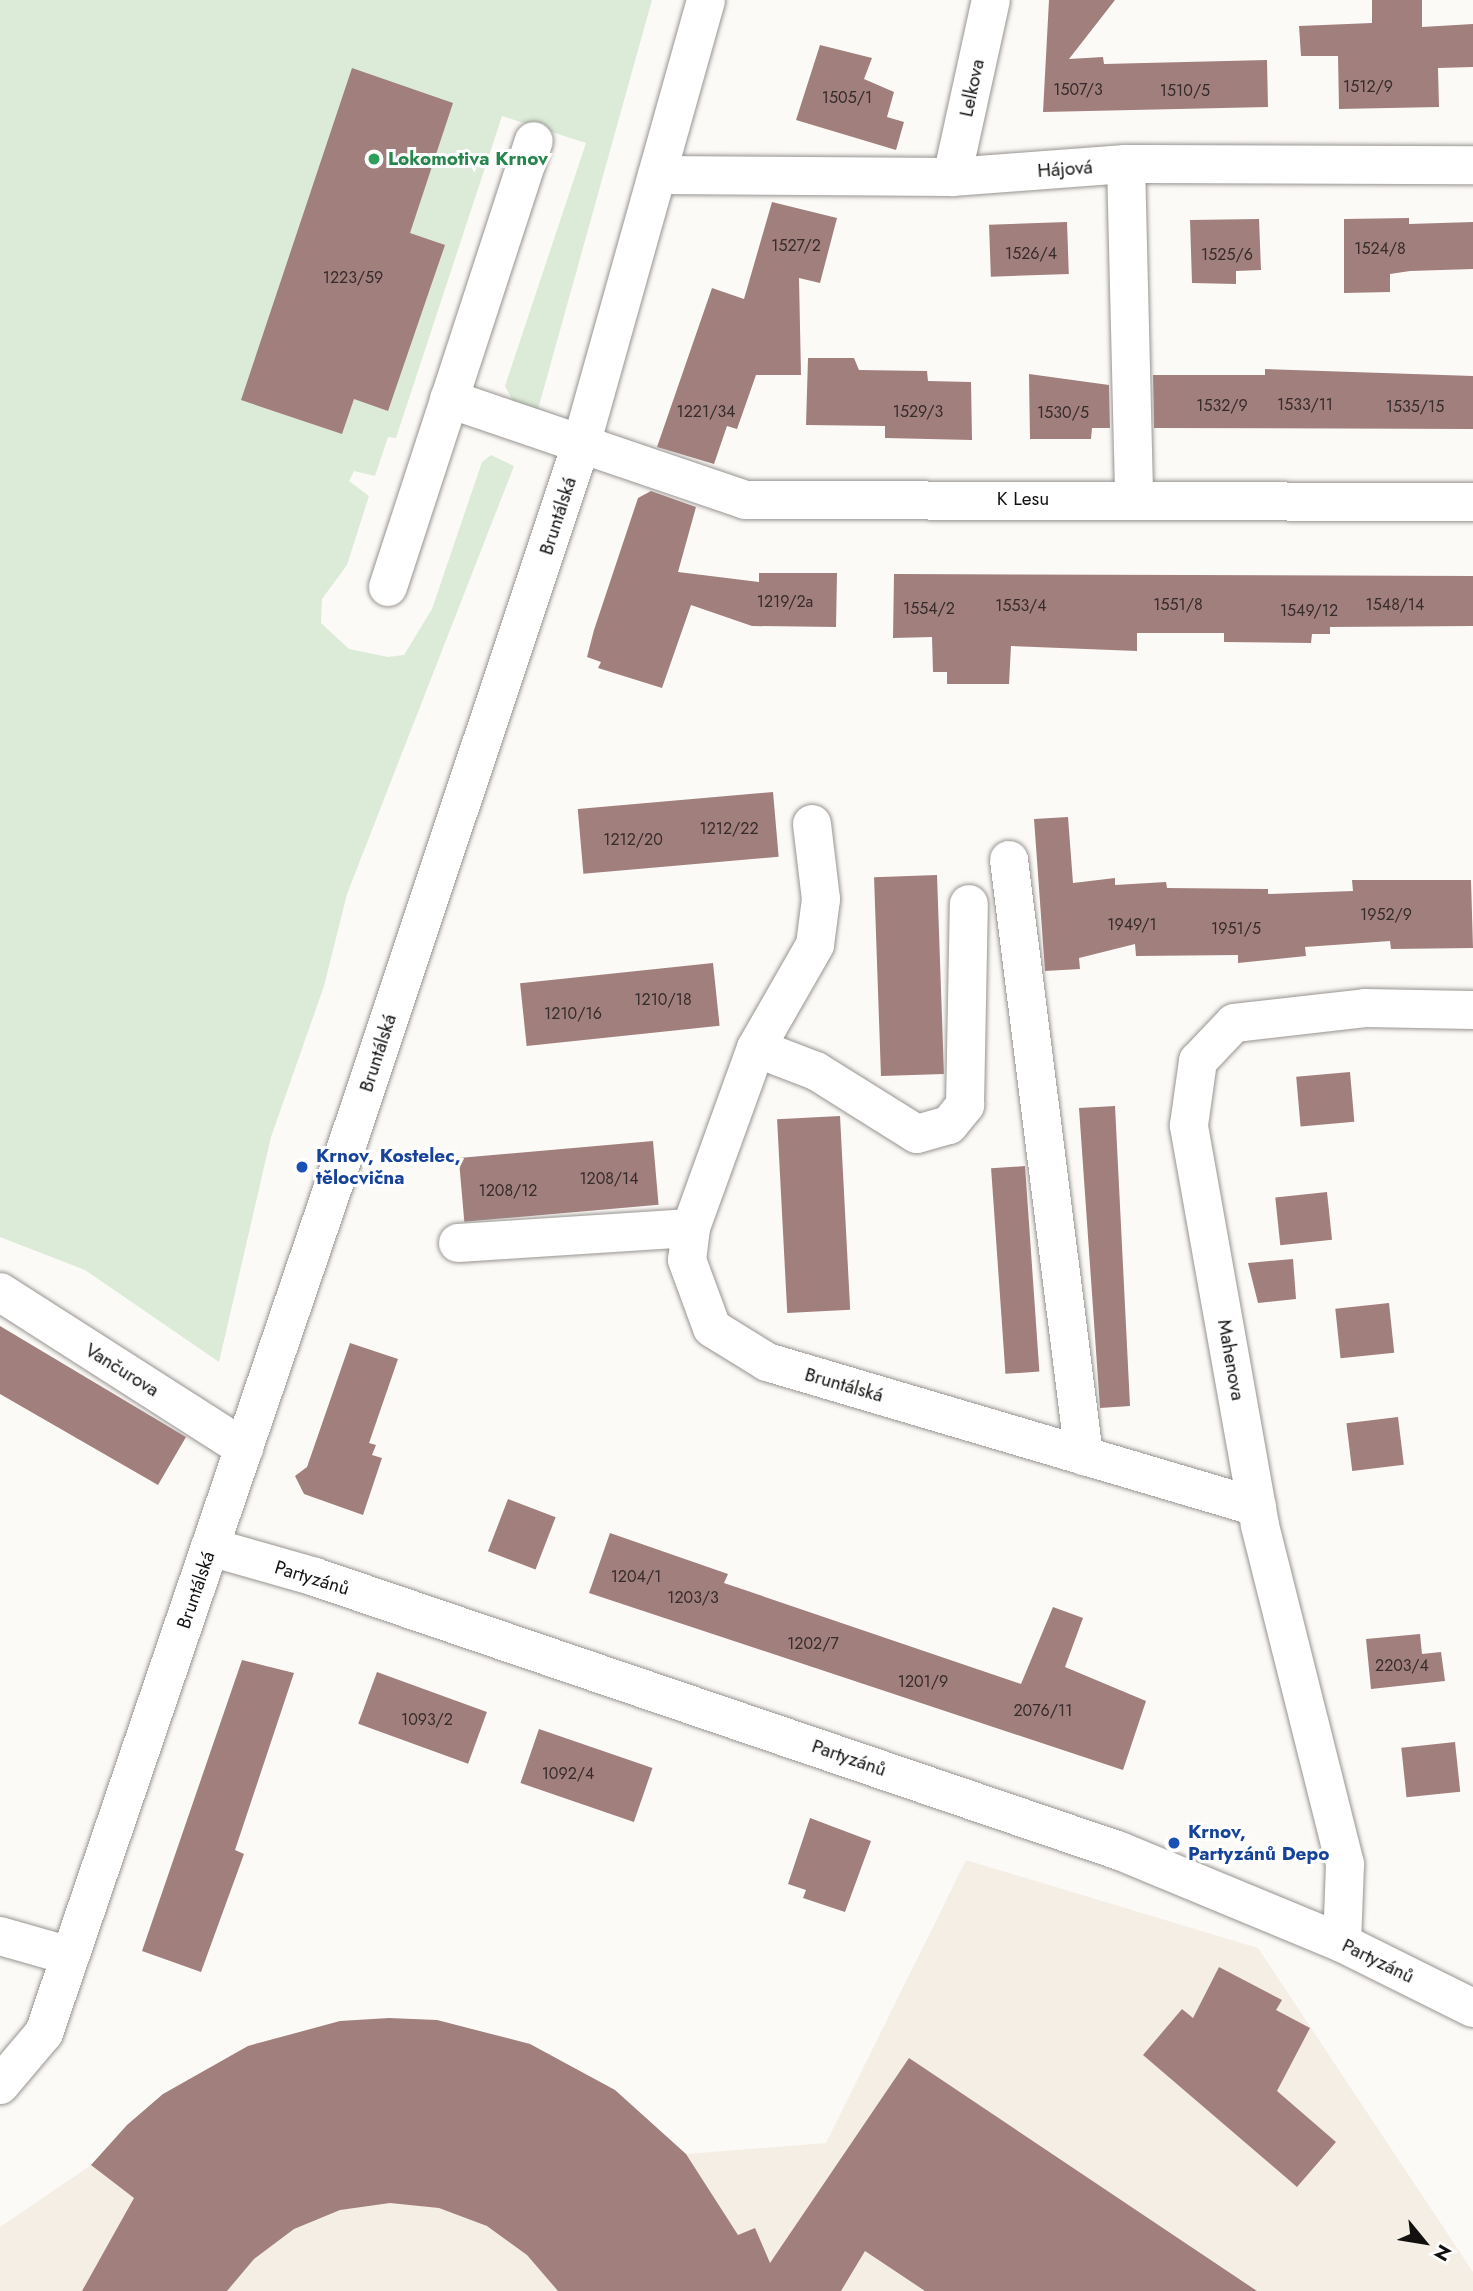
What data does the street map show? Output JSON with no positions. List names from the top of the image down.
{
  "streets": {
    "street": [
      "Lelkova",
      "Hájová",
      "K Lesu",
      "Bruntálská",
      "Mahenova",
      "Vančurova",
      "Partyzánů"
    ]
  },
  "crossings": [
    ["Lelkova", "Hájová"],
    ["Hájová", "Bruntálská"],
    ["K Lesu", "Bruntálská"],
    ["Bruntálská", "Mahenova"],
    ["Bruntálská", "Vančurova"],
    ["Bruntálská", "Partyzánů"],
    ["Mahenova", "Partyzánů"]
  ],
  "places": ["Lokomotiva Krnov", "Krnov, Kostelec, tělocvična", "Krnov, Partyzánů Depo"],
  "house_numbers": [
    "1512/9",
    "1507/3",
    "1510/5",
    "1505/1",
    "1527/2",
    "1524/8",
    "1526/4",
    "1525/6",
    "1223/59",
    "1533/11",
    "1532/9",
    "1535/15",
    "1221/34",
    "1529/3",
    "1530/5",
    "1219/2a",
    "1551/8",
    "1548/14",
    "1553/4",
    "1554/2",
    "1549/12",
    "1212/22",
    "1212/20",
    "1952/9",
    "1949/1",
    "1951/5",
    "1210/18",
    "1210/16",
    "1208/14",
    "1208/12",
    "1204/1",
    "1203/3",
    "1202/7",
    "2203/4",
    "1201/9",
    "2076/11",
    "1093/2",
    "1092/4"
  ],
  "north": "bottom right"
}
